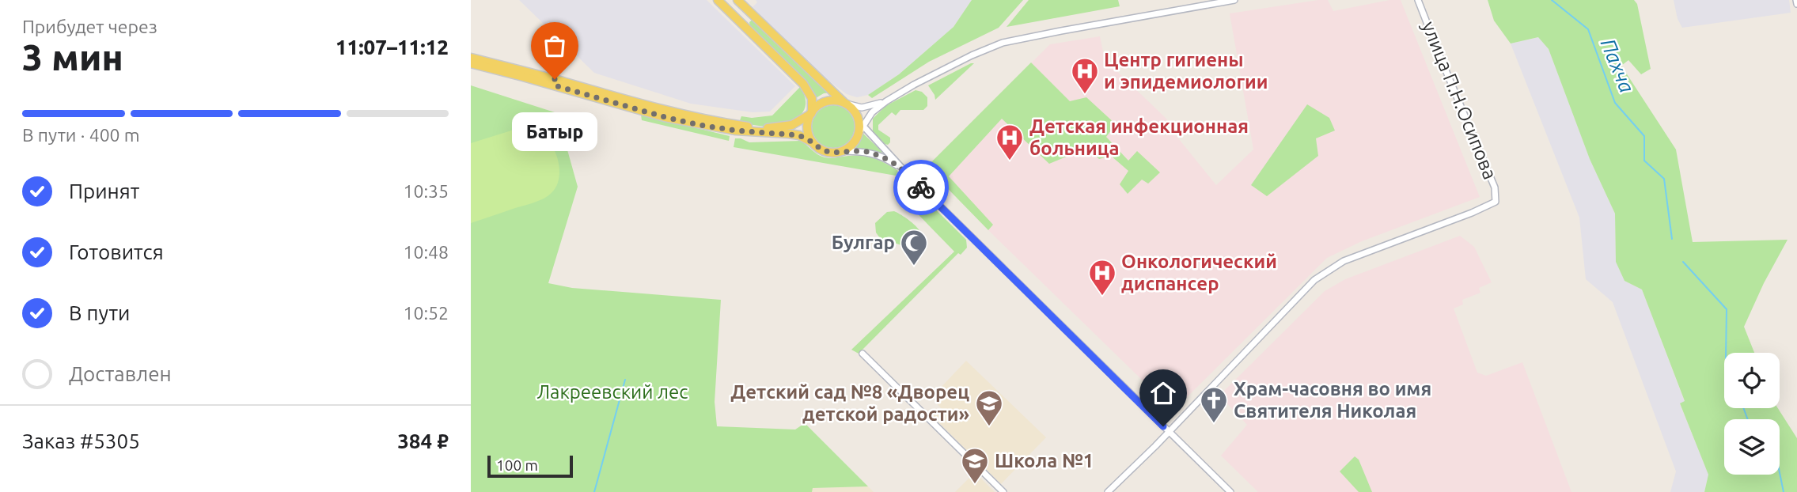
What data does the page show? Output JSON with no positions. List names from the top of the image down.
{
  "streets": {
    "street": ["улица П.Н.Осипова"]
  },
  "water": ["Пахча"],
  "parks": ["Лакреевский лес"],
  "places": {
    "other": ["Батыр"],
    "hospital": ["Центр гигиены и эпидемиологии", "Детская инфекционная больница", "Онкологический диспансер"],
    "mosque": ["Булгар"],
    "church": ["Храм-часовня во имя Святителя Николая"],
    "school or university": ["Детский сад №8 «Дворец детской радости»", "Школа №1"]
  },
  "scale_bar": "100 m",
  "page": {
    "heading": ["3 мин", "Прибудет через", "11:07–11:12"],
    "panel": ["Заказ #5305", "384 ₽"],
    "bar": "В пути · 400 m",
    "bubble": "Батыр",
    "list": [
      ["Принят", "10:35"],
      ["Готовится", "10:48"],
      ["В пути", "10:52"],
      "Доставлен"
    ],
    "scale": "100 m"
  }
}
